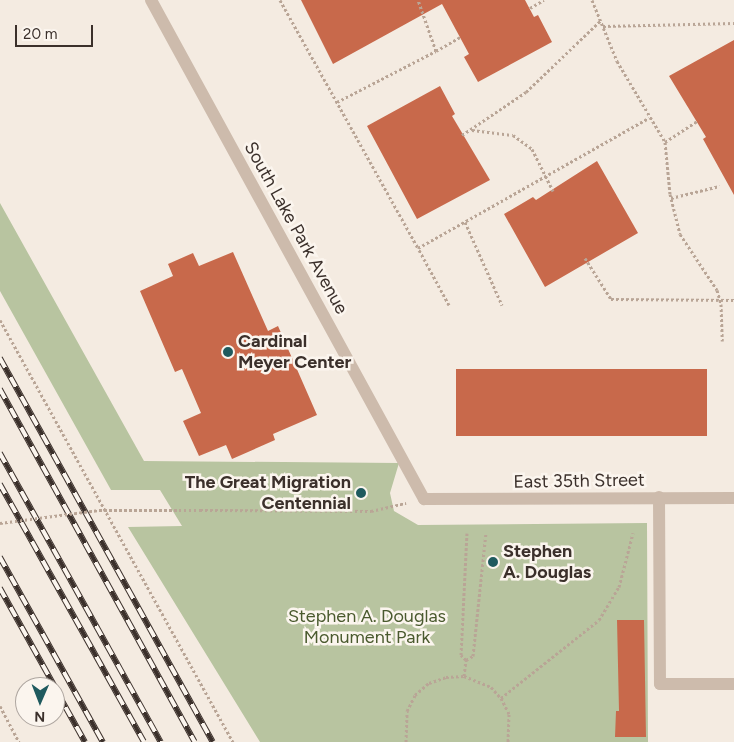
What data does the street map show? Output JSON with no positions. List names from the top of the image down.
{
  "streets": {
    "street": ["South Lake Park Avenue", "East 35th Street"]
  },
  "crossings": [
    ["South Lake Park Avenue", "East 35th Street"]
  ],
  "parks": ["Stephen A. Douglas Monument Park"],
  "places": ["Cardinal Meyer Center", "The Great Migration Centennial", "Stephen A. Douglas"],
  "scale_bar": "20 m",
  "north": "bottom"
}
